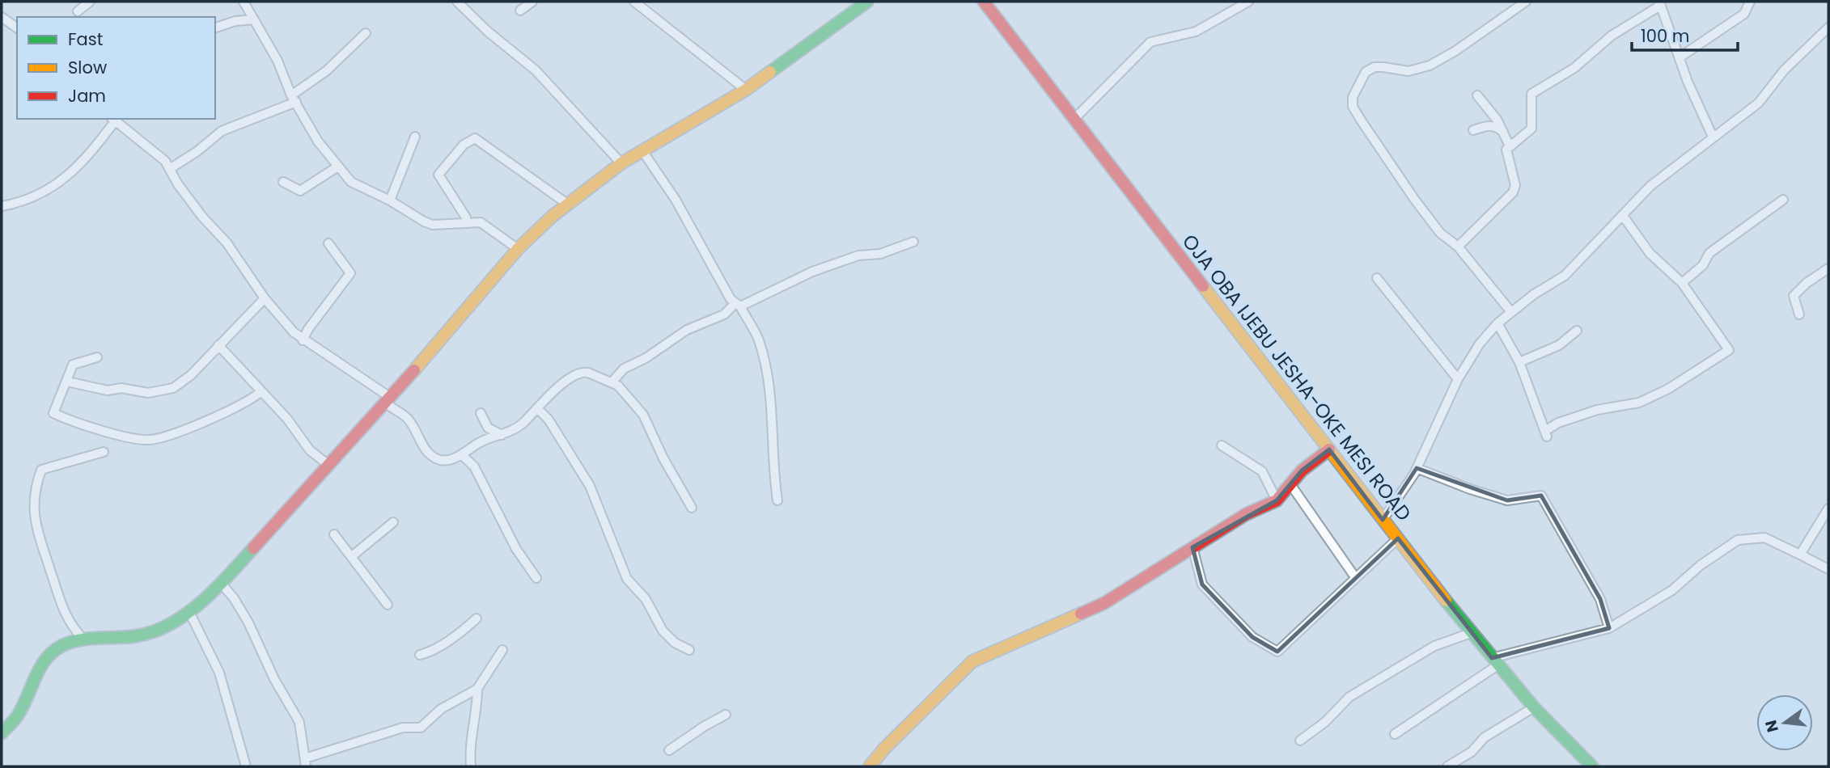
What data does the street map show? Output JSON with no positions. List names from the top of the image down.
{
  "streets": {
    "street": ["OJA OBA IJEBU JESHA-OKE MESI ROAD"]
  },
  "legend": ["Fast", "Slow", "Jam"],
  "scale_bar": "100 m",
  "north": "left"
}
